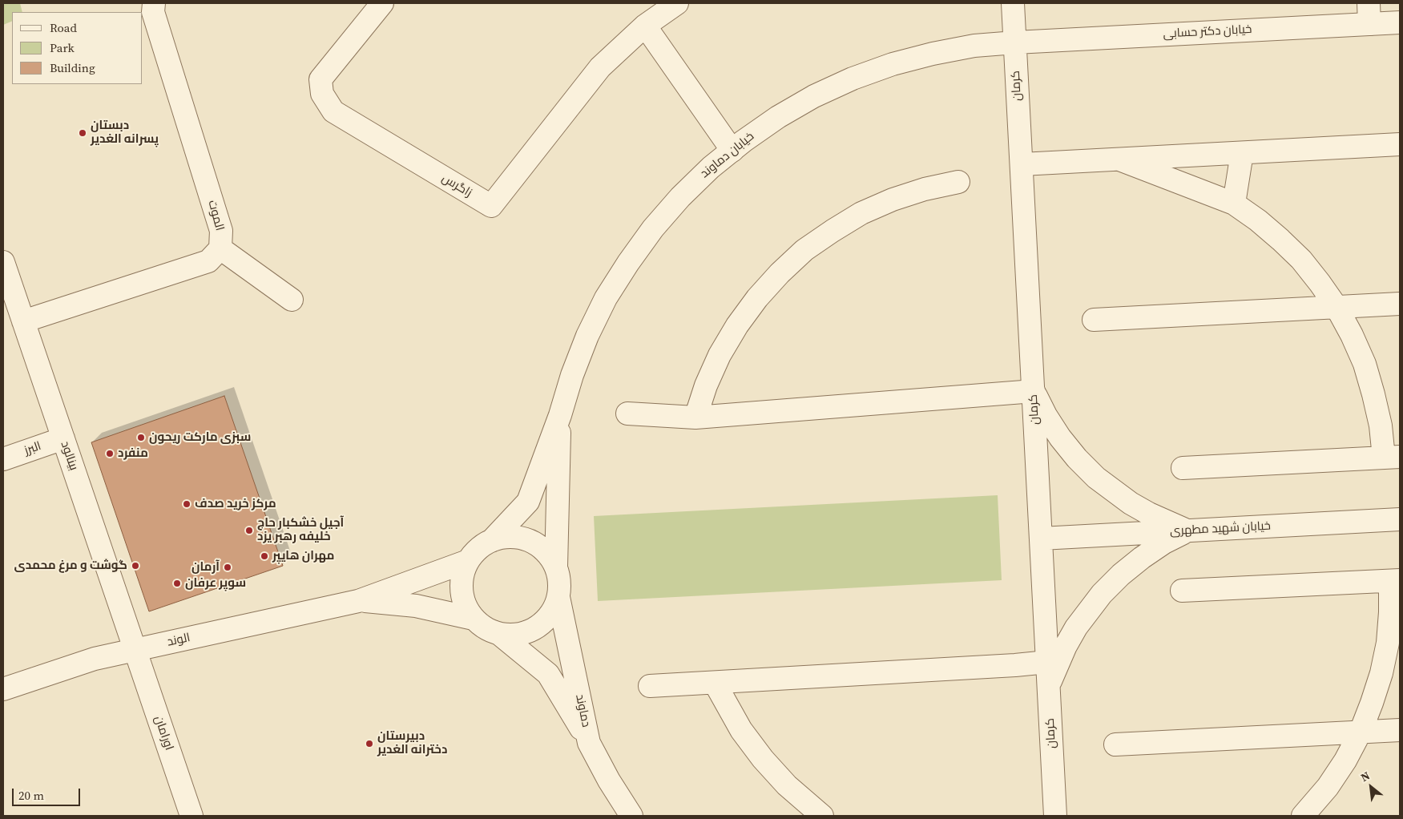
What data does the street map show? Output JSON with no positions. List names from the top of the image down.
{
  "streets": {
    "street": [
      "خیابان دکتر حسابی",
      "کرمان",
      "خیابان دماوند",
      "زاگرس",
      "الموت",
      "البرز",
      "بینالود",
      "خیابان شهید مطهری",
      "الوند",
      "دماوند",
      "اورامان"
    ]
  },
  "crossings": [
    ["خیابان دکتر حسابی", "کرمان"],
    ["خیابان دکتر حسابی", "خیابان دماوند"],
    ["کرمان", "خیابان دماوند"],
    ["کرمان", "خیابان شهید مطهری"],
    ["الموت", "بینالود"],
    ["البرز", "بینالود"],
    ["بینالود", "الوند"],
    ["بینالود", "اورامان"],
    ["الوند", "اورامان"]
  ],
  "places": [
    "دبستان پسرانه الغدیر",
    "سبزی مارکت ریحون",
    "منفرد",
    "مرکز خرید صدف",
    "آجیل خشکبار حاج خلیفه رهبر یزد",
    "مهران هایپر",
    "گوشت و مرغ محمدی",
    "آرمان",
    "سوپر عرفان",
    "دبیرستان دخترانه الغدیر"
  ],
  "legend": ["Road", "Park", "Building"],
  "scale_bar": "20 m",
  "north": "top left"
}
